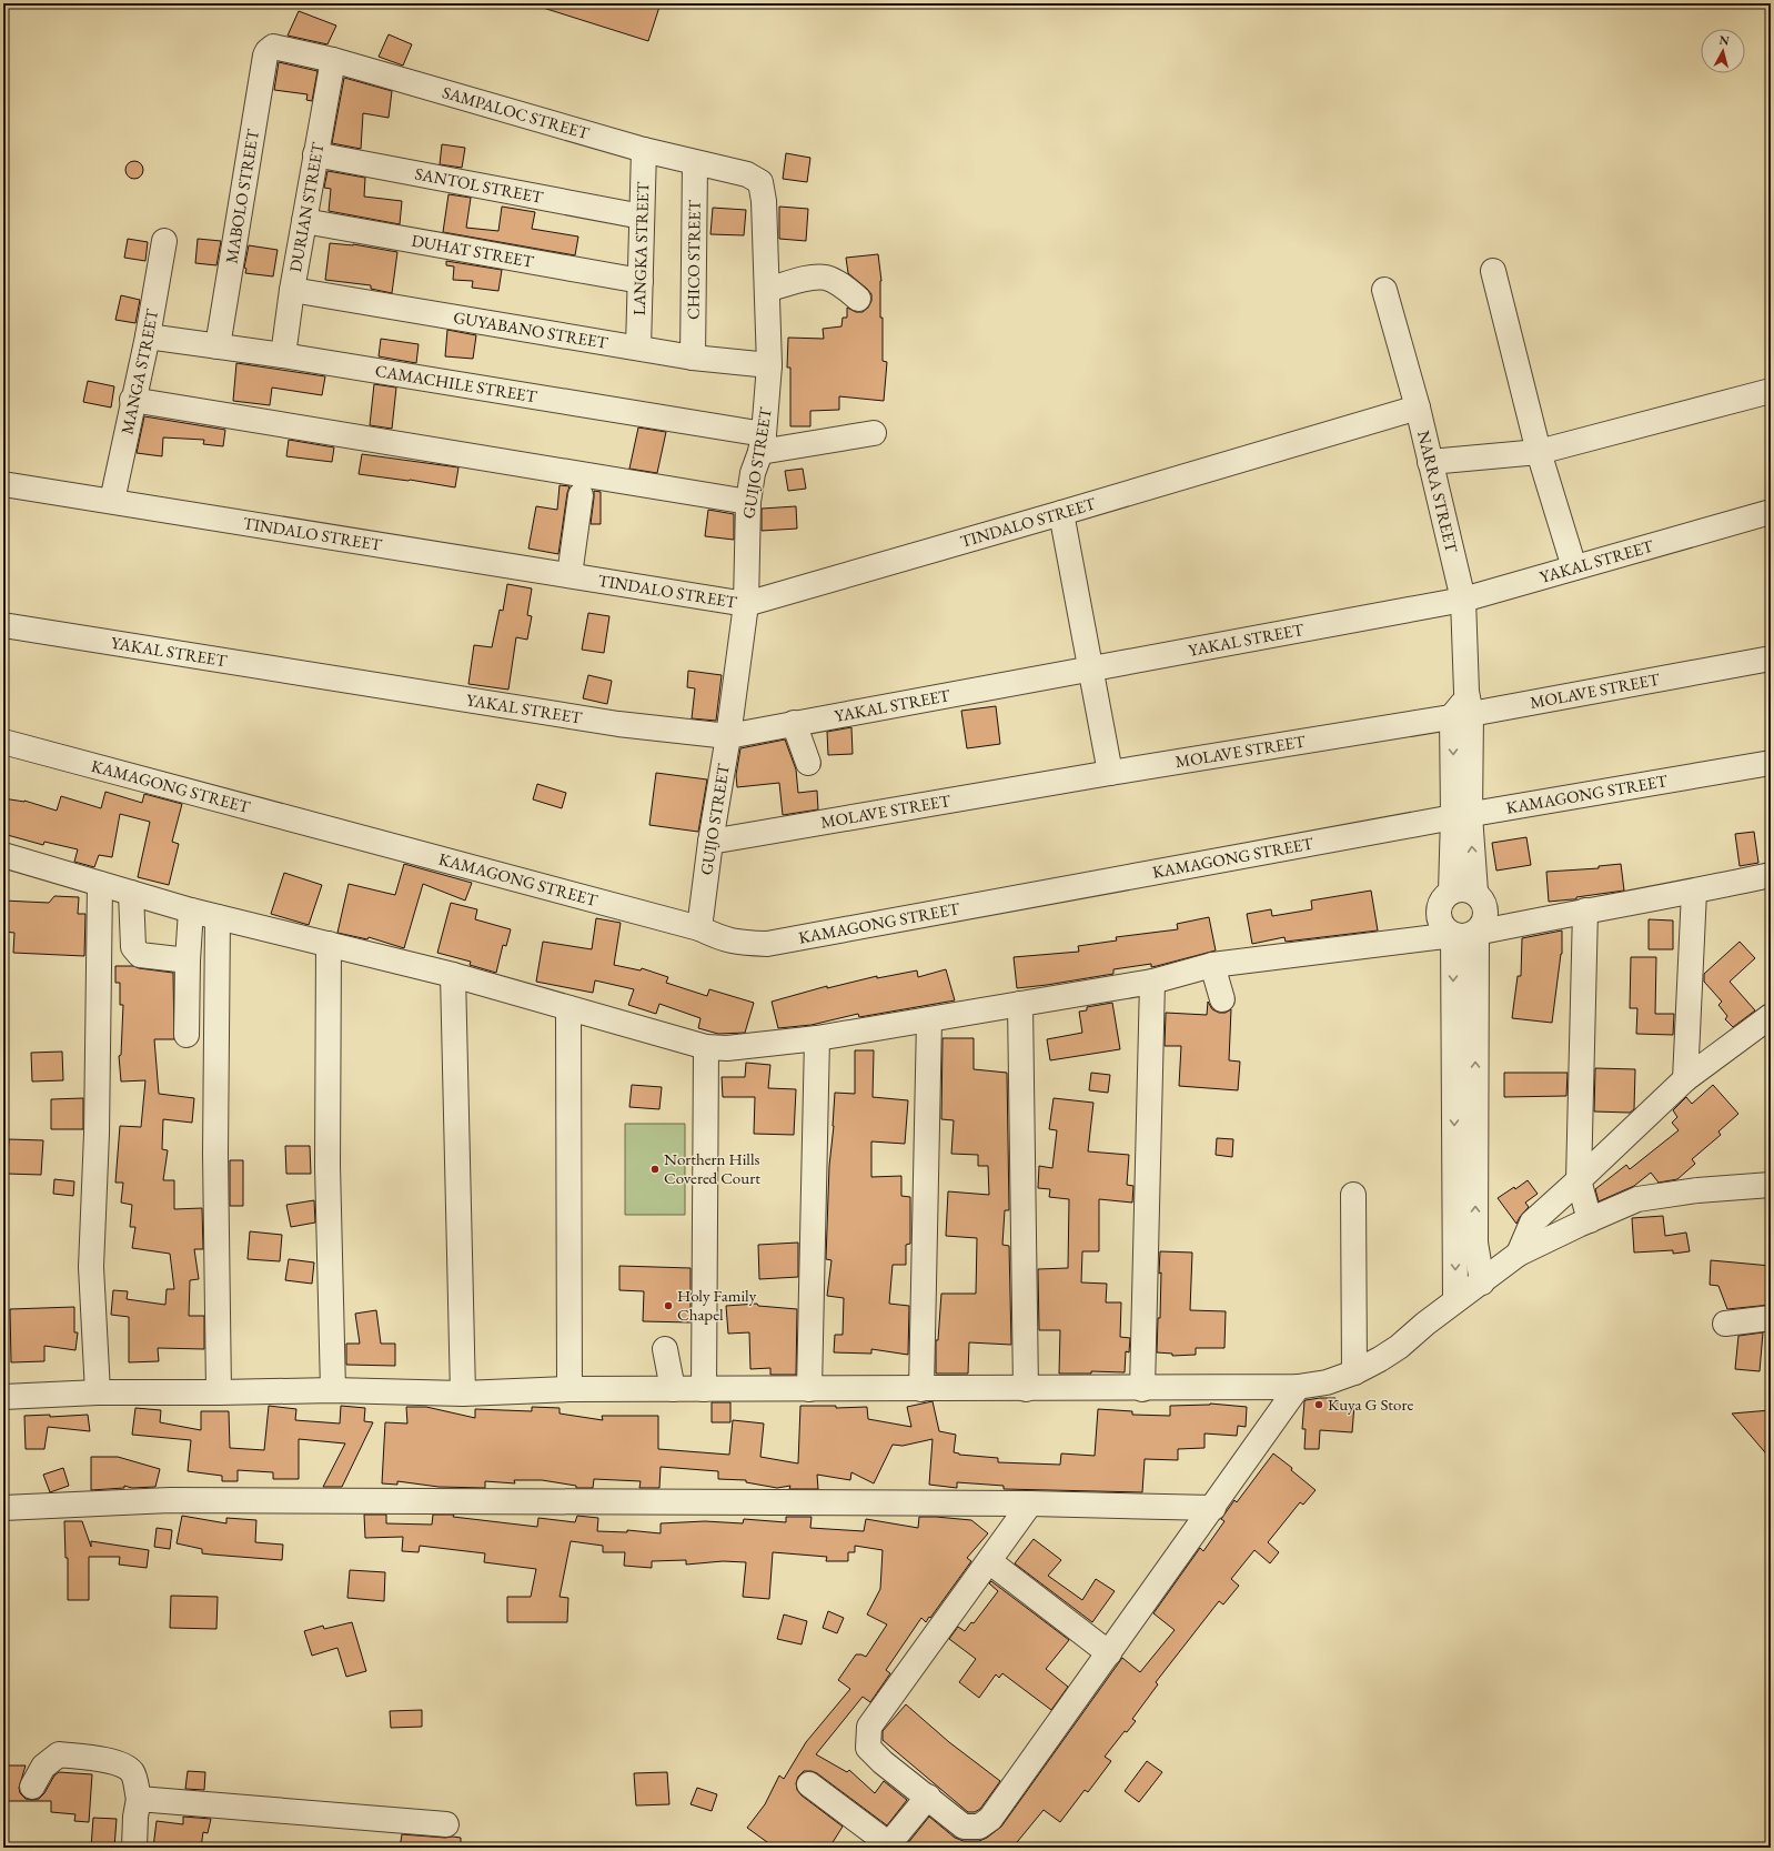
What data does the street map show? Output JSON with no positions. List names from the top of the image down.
{
  "streets": {
    "street": [
      "SAMPALOC STREET",
      "SANTOL STREET",
      "MABOLO STREET",
      "DURIAN STREET",
      "LANGKA STREET",
      "DUHAT STREET",
      "CHICO STREET",
      "GUYABANO STREET",
      "MANGA STREET",
      "CAMACHILE STREET",
      "GUIJO STREET",
      "NARRA STREET",
      "TINDALO STREET",
      "YAKAL STREET",
      "MOLAVE STREET",
      "KAMAGONG STREET"
    ]
  },
  "crossings": [
    ["SAMPALOC STREET", "MABOLO STREET"],
    ["SAMPALOC STREET", "DURIAN STREET"],
    ["SAMPALOC STREET", "LANGKA STREET"],
    ["SAMPALOC STREET", "CHICO STREET"],
    ["SAMPALOC STREET", "GUIJO STREET"],
    ["SANTOL STREET", "DURIAN STREET"],
    ["SANTOL STREET", "LANGKA STREET"],
    ["MABOLO STREET", "CAMACHILE STREET"],
    ["DURIAN STREET", "DUHAT STREET"],
    ["DURIAN STREET", "GUYABANO STREET"],
    ["DURIAN STREET", "CAMACHILE STREET"],
    ["LANGKA STREET", "DUHAT STREET"],
    ["LANGKA STREET", "GUYABANO STREET"],
    ["CHICO STREET", "GUYABANO STREET"],
    ["GUYABANO STREET", "GUIJO STREET"],
    ["MANGA STREET", "CAMACHILE STREET"],
    ["MANGA STREET", "TINDALO STREET"],
    ["CAMACHILE STREET", "GUIJO STREET"],
    ["GUIJO STREET", "TINDALO STREET"],
    ["GUIJO STREET", "YAKAL STREET"],
    ["GUIJO STREET", "MOLAVE STREET"],
    ["GUIJO STREET", "KAMAGONG STREET"],
    ["NARRA STREET", "TINDALO STREET"],
    ["NARRA STREET", "YAKAL STREET"],
    ["NARRA STREET", "MOLAVE STREET"],
    ["NARRA STREET", "KAMAGONG STREET"]
  ],
  "places": ["Northern Hills Covered Court", "Holy Family Chapel", "Kuya G Store"],
  "north": "top"
}
